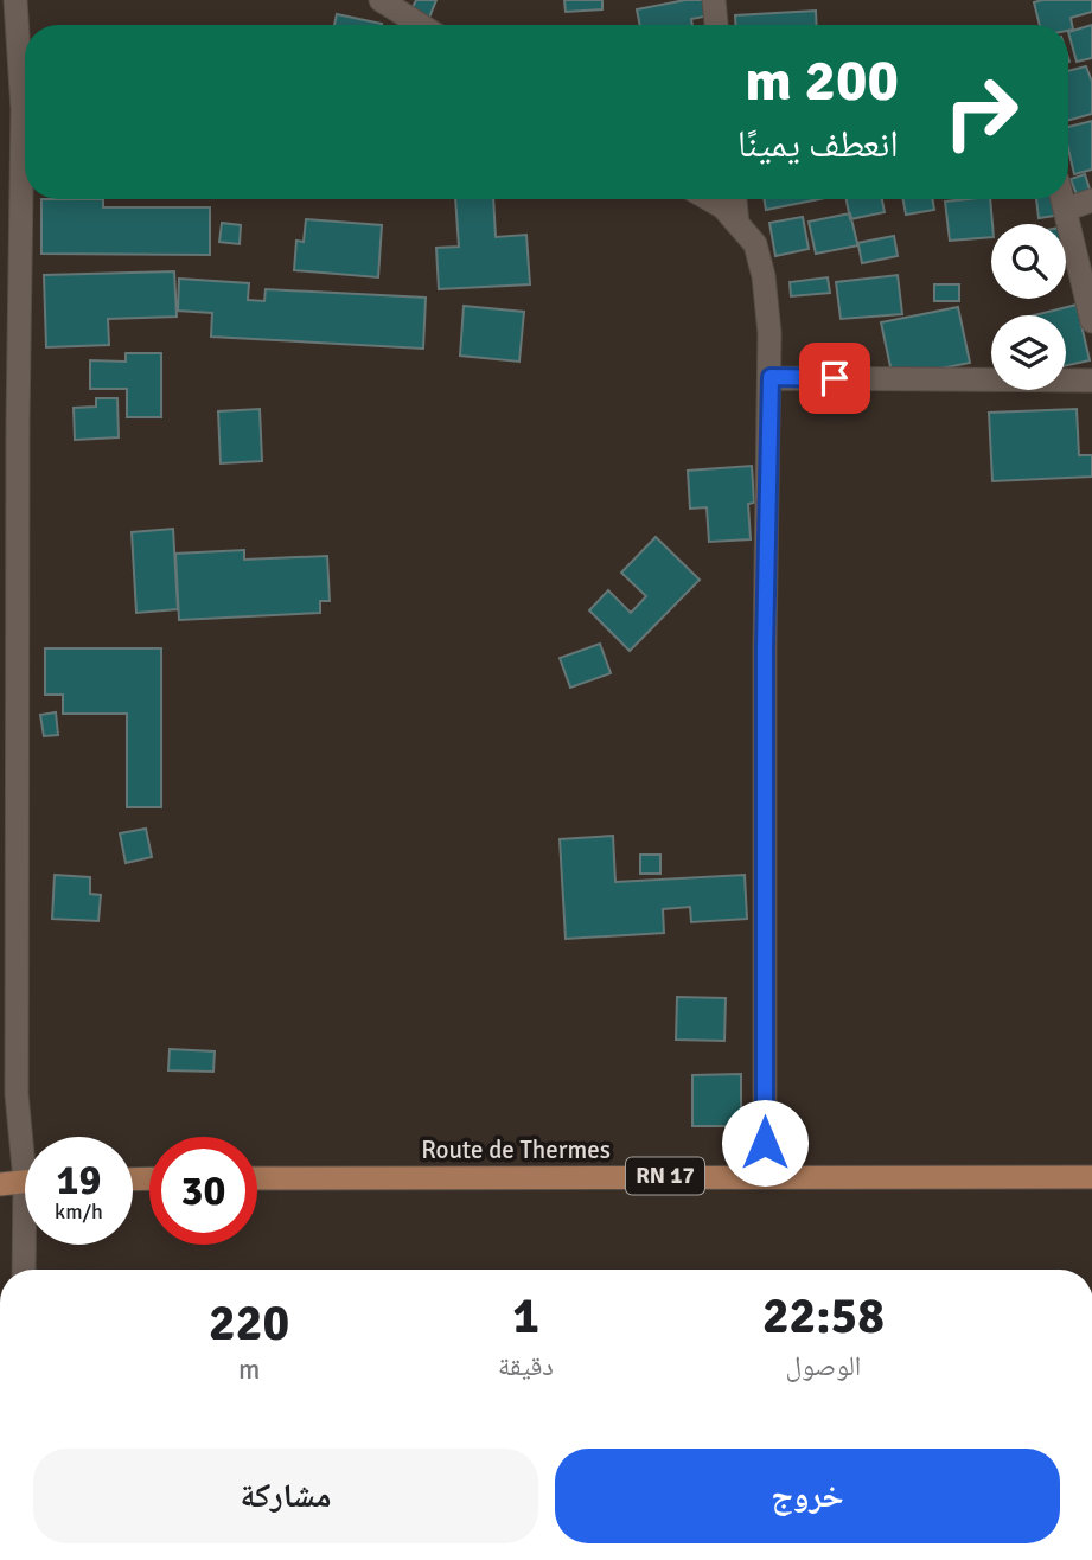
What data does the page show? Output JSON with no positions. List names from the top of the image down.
{
  "streets": {
    "main road": ["Route de Thermes", "RN 17"]
  },
  "page": {
    "turn": ["200 m", "انعطف يمينًا"],
    "speed": "19 km/h",
    "limit": "30",
    "eta": [
      "22:58",
      "الوصول",
      "1",
      "دقيقة",
      "220",
      "m"
    ],
    "buttons": ["خروج", "مشاركة"]
  }
}
